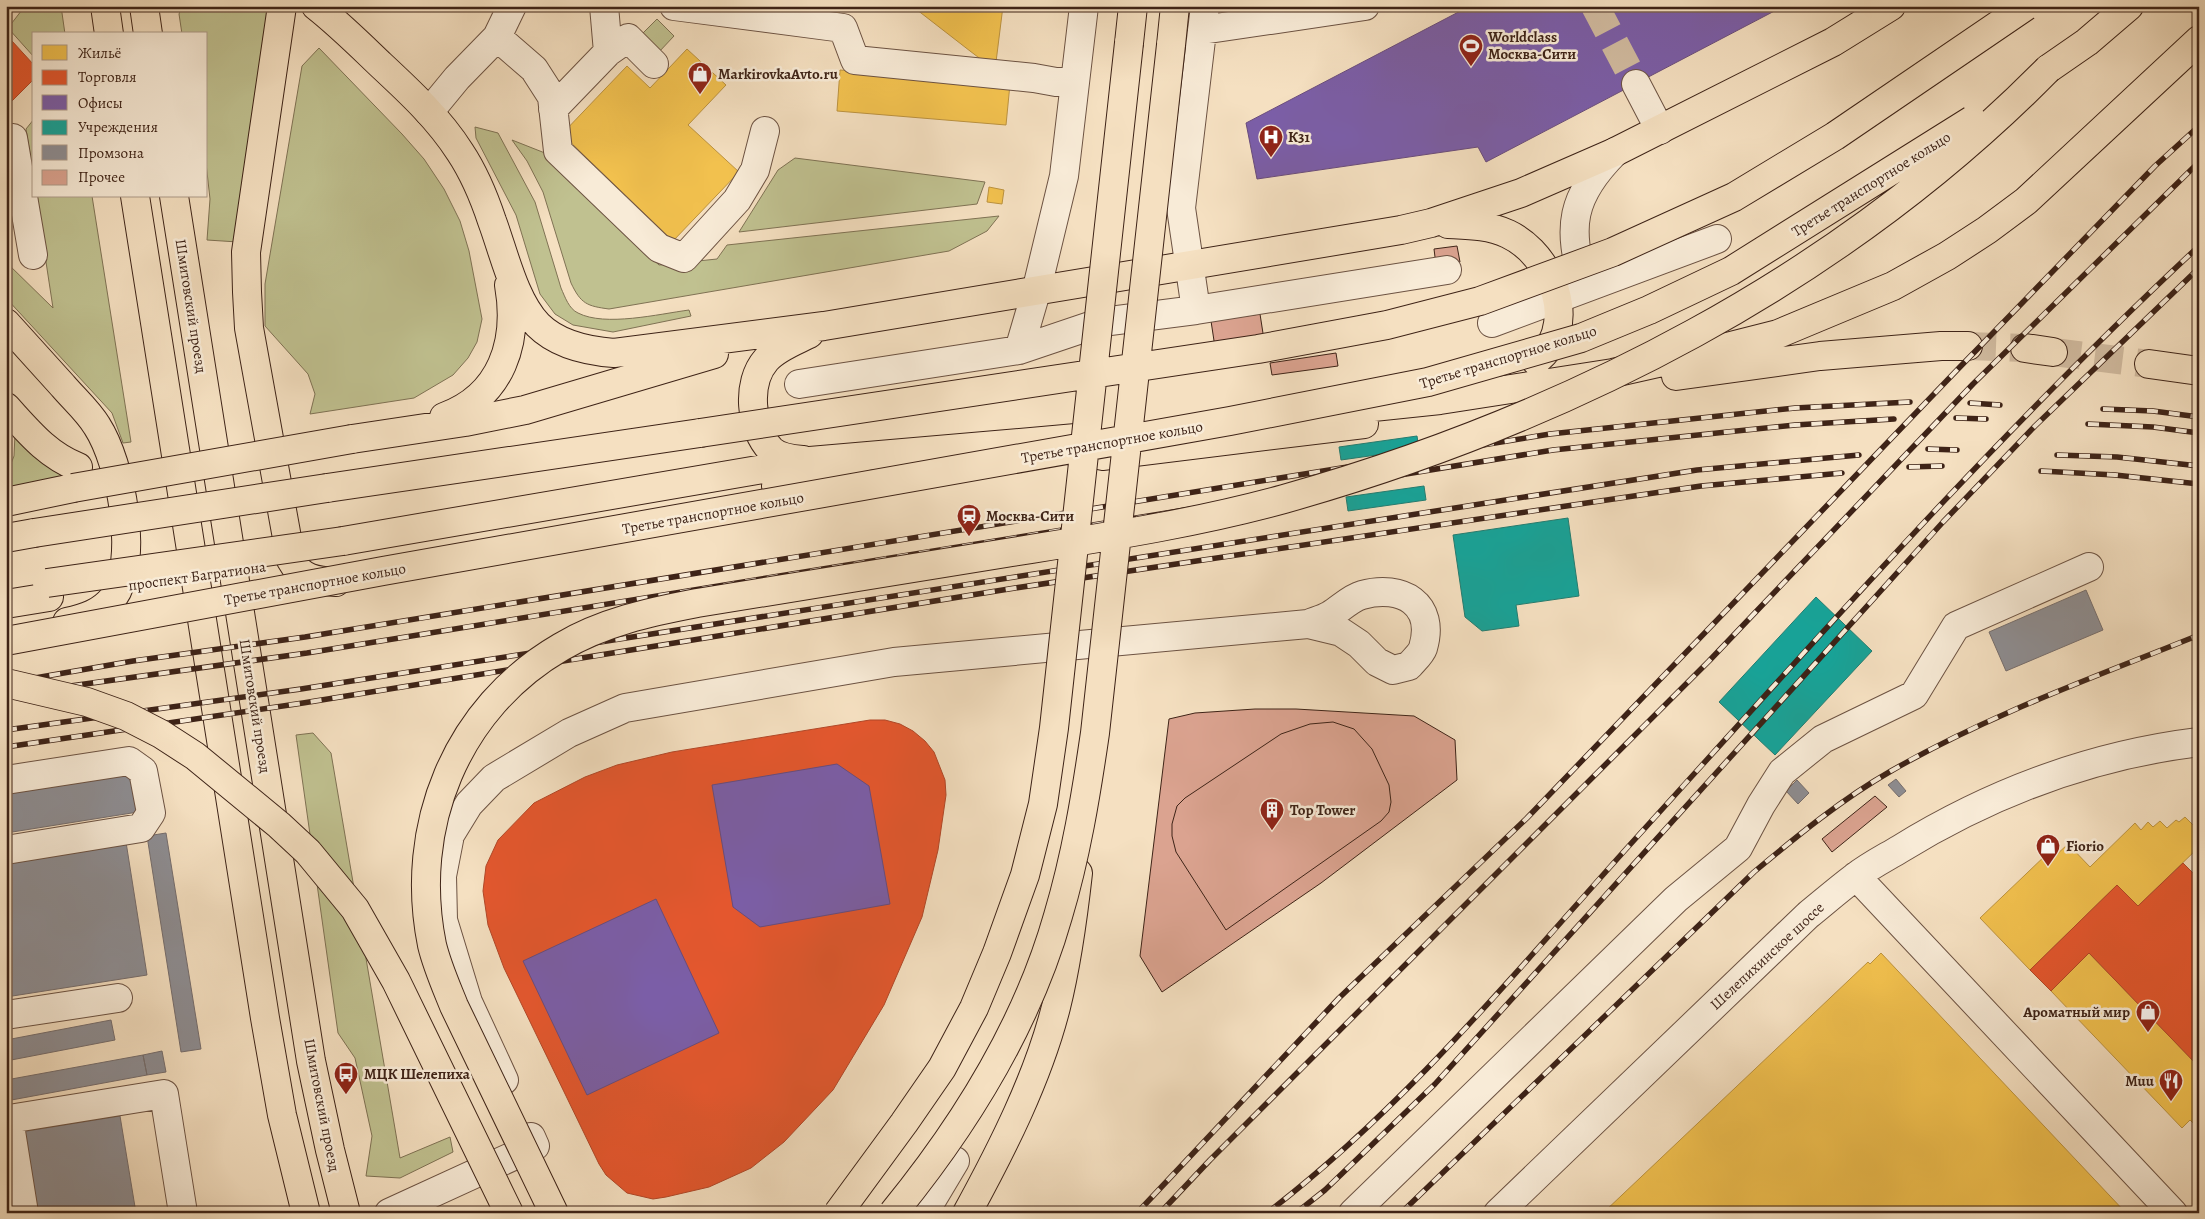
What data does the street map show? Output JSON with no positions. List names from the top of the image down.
{
  "streets": {
    "main road": ["Третье транспортное кольцо", "Шмитовский проезд"],
    "street": ["Шелепихинское шоссе"]
  },
  "places": {
    "sports": ["Worldclass Москва-Сити"],
    "shop": ["MarkirovkaAvto.ru", "Fiorio", "Ароматный мир"],
    "hospital": ["К31"],
    "station": ["Москва-Сити"],
    "building": ["Top Tower"],
    "bus stop": ["МЦК Шелепиха"],
    "restaurant": ["Muu"]
  },
  "legend": [
    "Жильё",
    "Торговля",
    "Офисы",
    "Учреждения",
    "Промзона",
    "Прочее"
  ]
}
